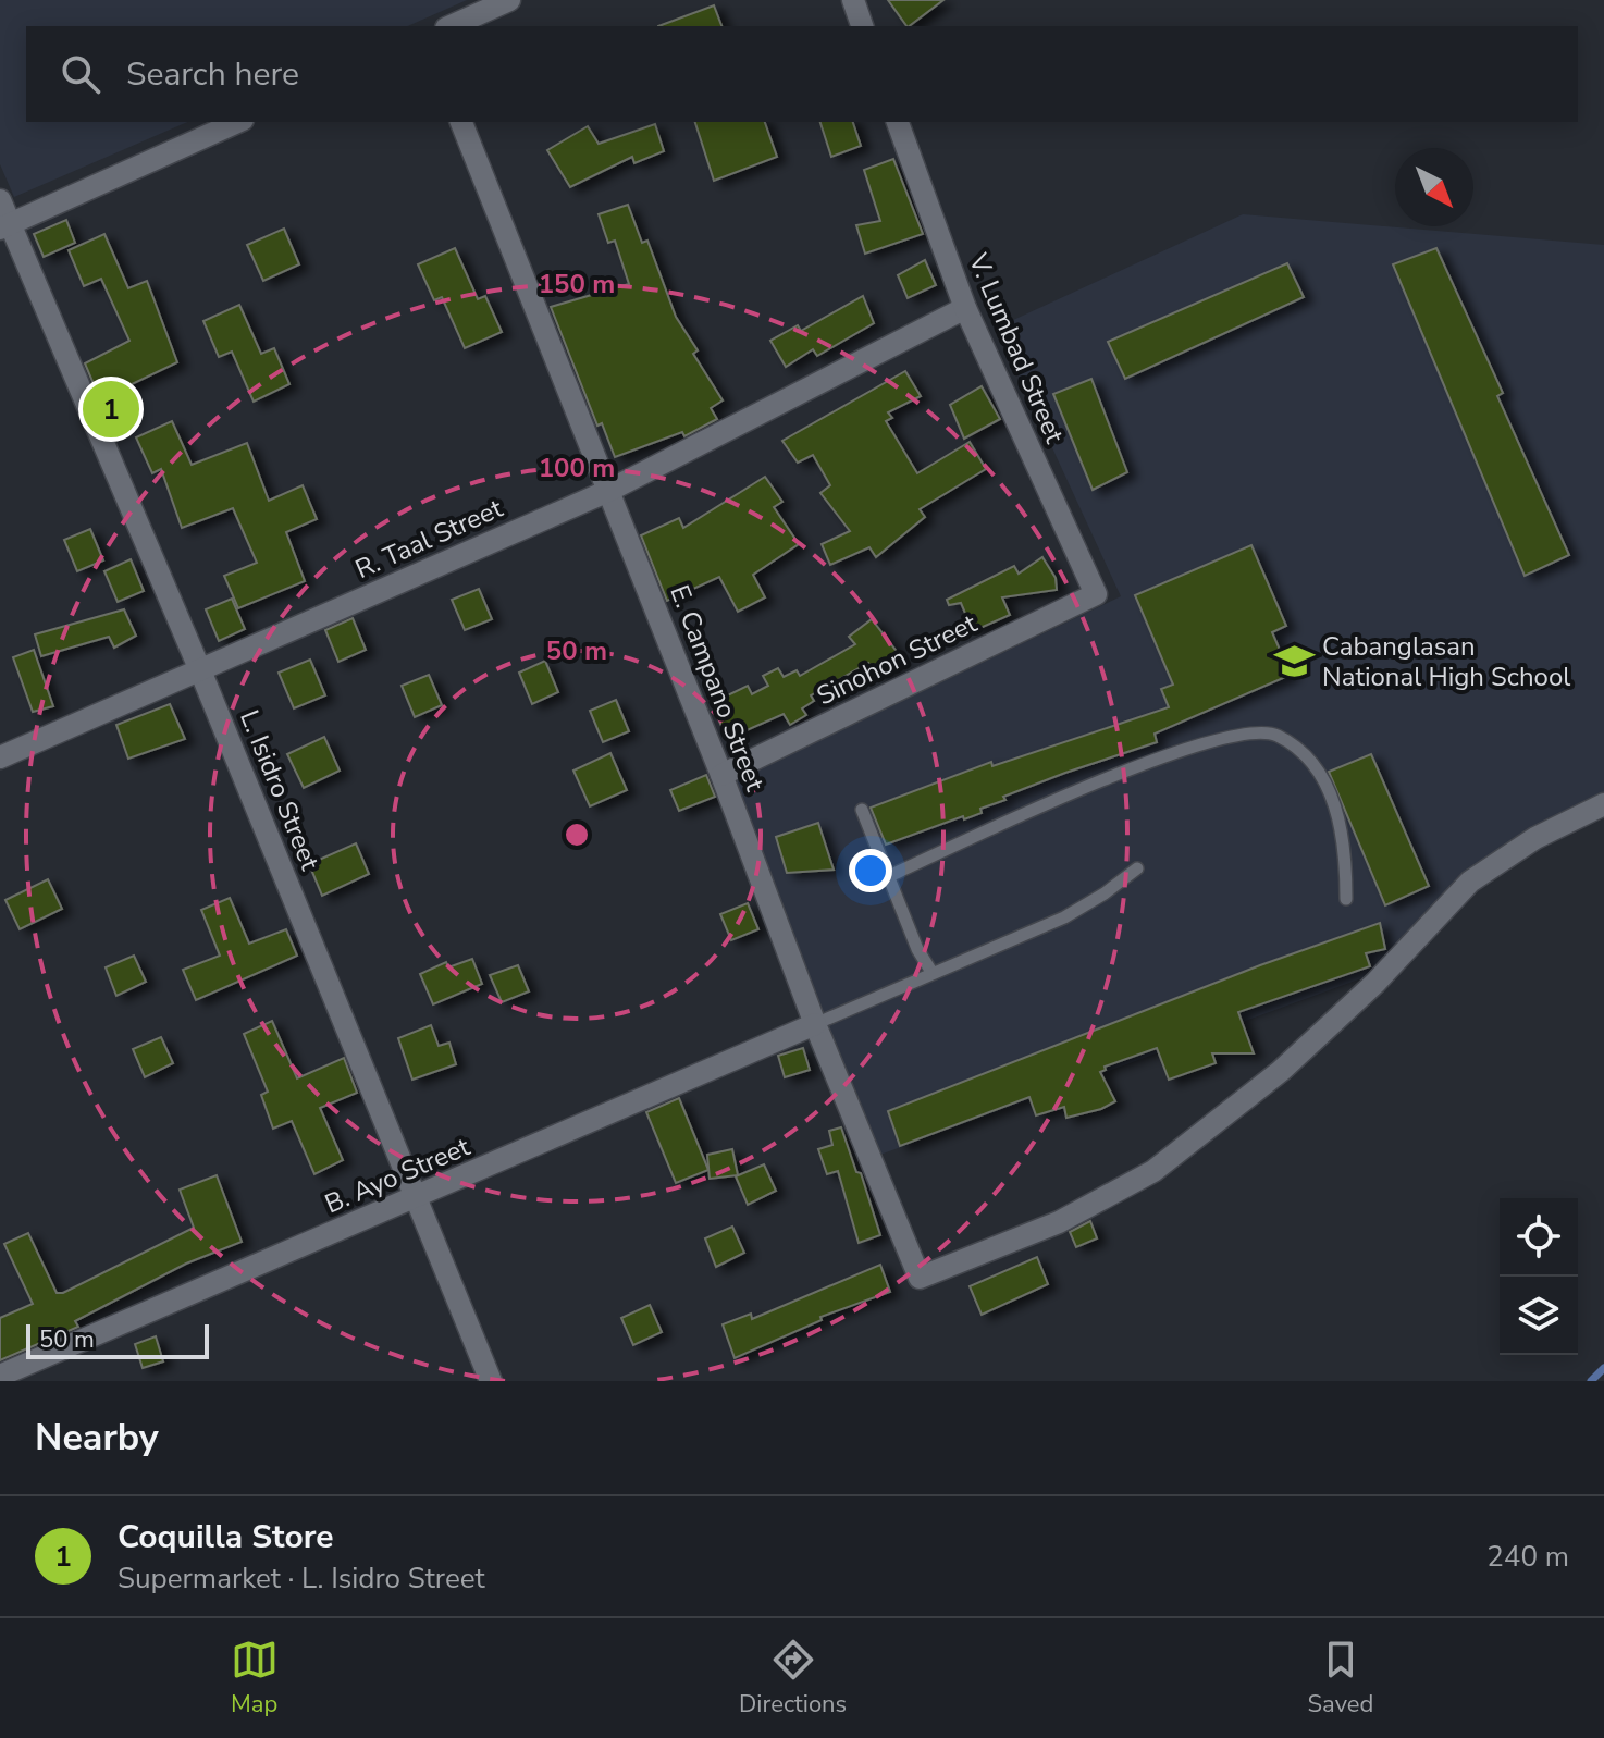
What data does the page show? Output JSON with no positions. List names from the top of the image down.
{
  "streets": {
    "street": [
      "V. Lumbad Street",
      "R. Taal Street",
      "Sinohon Street",
      "E. Campano Street",
      "L. Isidro Street",
      "B. Ayo Street"
    ]
  },
  "crossings": [
    ["V. Lumbad Street", "R. Taal Street"],
    ["V. Lumbad Street", "Sinohon Street"],
    ["R. Taal Street", "E. Campano Street"],
    ["R. Taal Street", "L. Isidro Street"],
    ["Sinohon Street", "E. Campano Street"],
    ["E. Campano Street", "B. Ayo Street"],
    ["L. Isidro Street", "B. Ayo Street"]
  ],
  "places": {
    "school or university": ["Cabanglasan National High School"]
  },
  "scale_bar": "50 m",
  "north": "bottom right",
  "page": {
    "search": "Search here",
    "pins": "1",
    "scale": "50 m",
    "heading": "Nearby",
    "list": [
      {
        "mark": "1",
        "name": "Coquilla Store",
        "note": "Supermarket · L. Isidro Street",
        "value": "240 m"
      }
    ],
    "nav": ["Map", "Directions", "Saved"]
  },
  "rings": ["150 m", "100 m", "50 m"]
}
